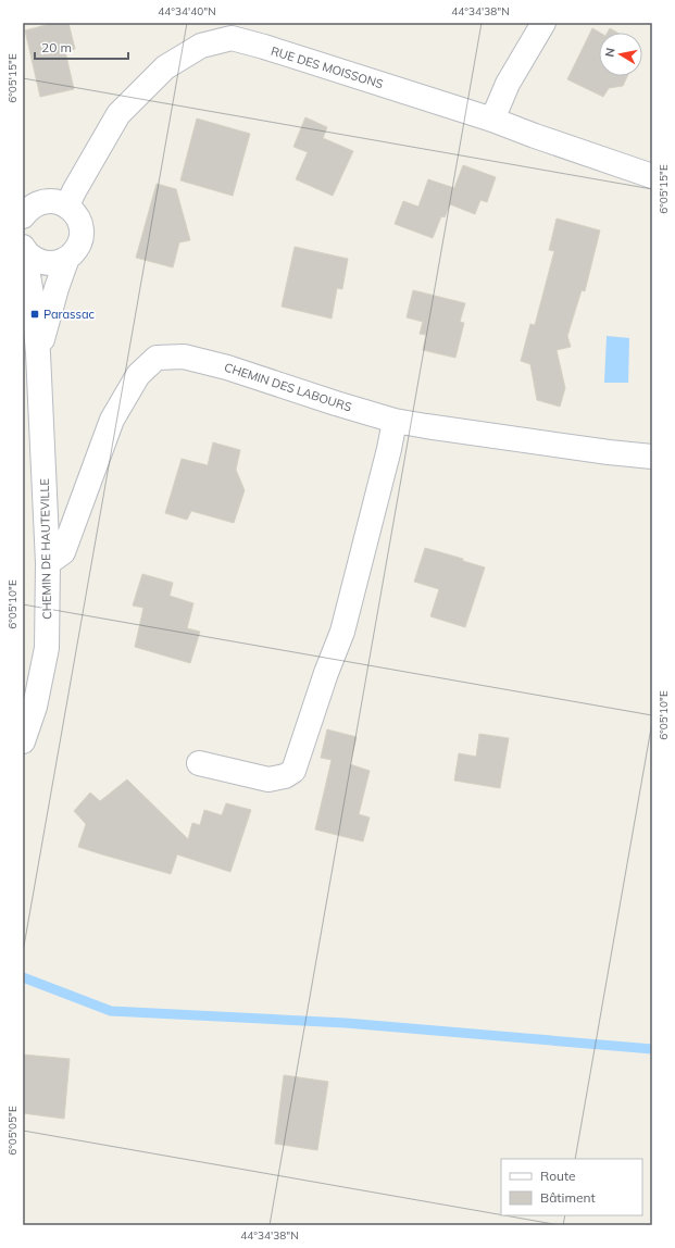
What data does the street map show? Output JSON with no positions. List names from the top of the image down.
{
  "streets": {
    "street": ["RUE DES MOISSONS", "CHEMIN DES LABOURS", "CHEMIN DE HAUTEVILLE"]
  },
  "crossings": [
    ["RUE DES MOISSONS", "CHEMIN DE HAUTEVILLE"],
    ["CHEMIN DES LABOURS", "CHEMIN DE HAUTEVILLE"]
  ],
  "places": {
    "transit": ["Parassac"]
  },
  "legend": ["Route", "Bâtiment"],
  "scale_bar": "20 m",
  "north": "left",
  "coordinates": [
    "44°34'40\"N",
    "44°34'38\"N",
    "6°05'15\"E",
    "6°05'10\"E",
    "6°05'05\"E"
  ]
}
